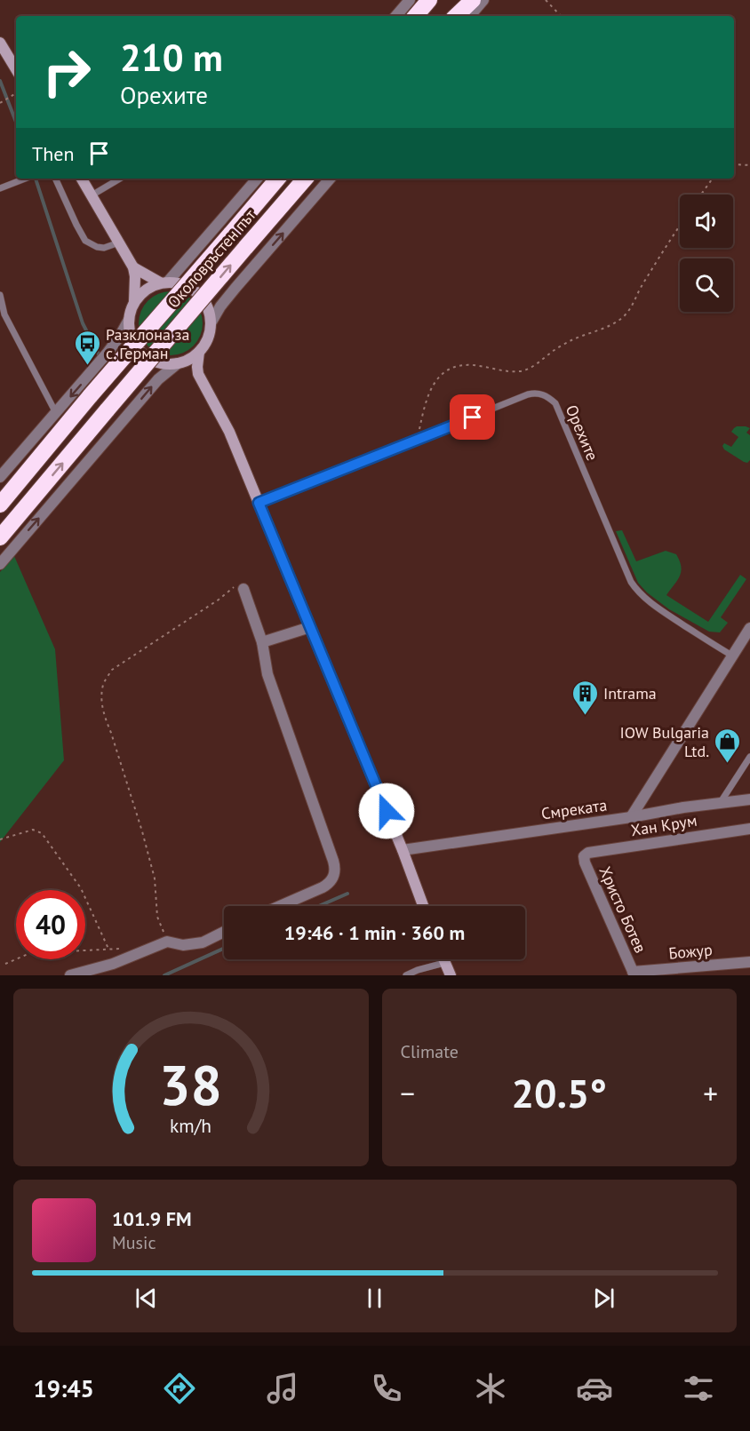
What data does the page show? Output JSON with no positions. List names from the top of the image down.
{
  "streets": {
    "highway": ["Околовръстен път"],
    "street": [
      "Смреката",
      "Хан Крум",
      "Христо Ботев",
      "Божур"
    ],
    "lane": ["Орехите"]
  },
  "crossings": [
    ["Хан Крум", "Христо Ботев"],
    ["Христо Ботев", "Божур"]
  ],
  "places": {
    "bus stop": ["Разклона за с. Герман"],
    "building": ["Intrama"],
    "shop": ["IOW Bulgaria Ltd."]
  },
  "page": {
    "turn": ["210 m", "Орехите"],
    "then": "Then",
    "limit": "40",
    "trip": "19:46 · 1 min · 360 m",
    "tile": "Climate",
    "heat": ["−", "20.5°", "+"],
    "song": ["101.9 FM", "Music"],
    "tabs": "19:45",
    "gauge": ["38", "km/h"]
  }
}
